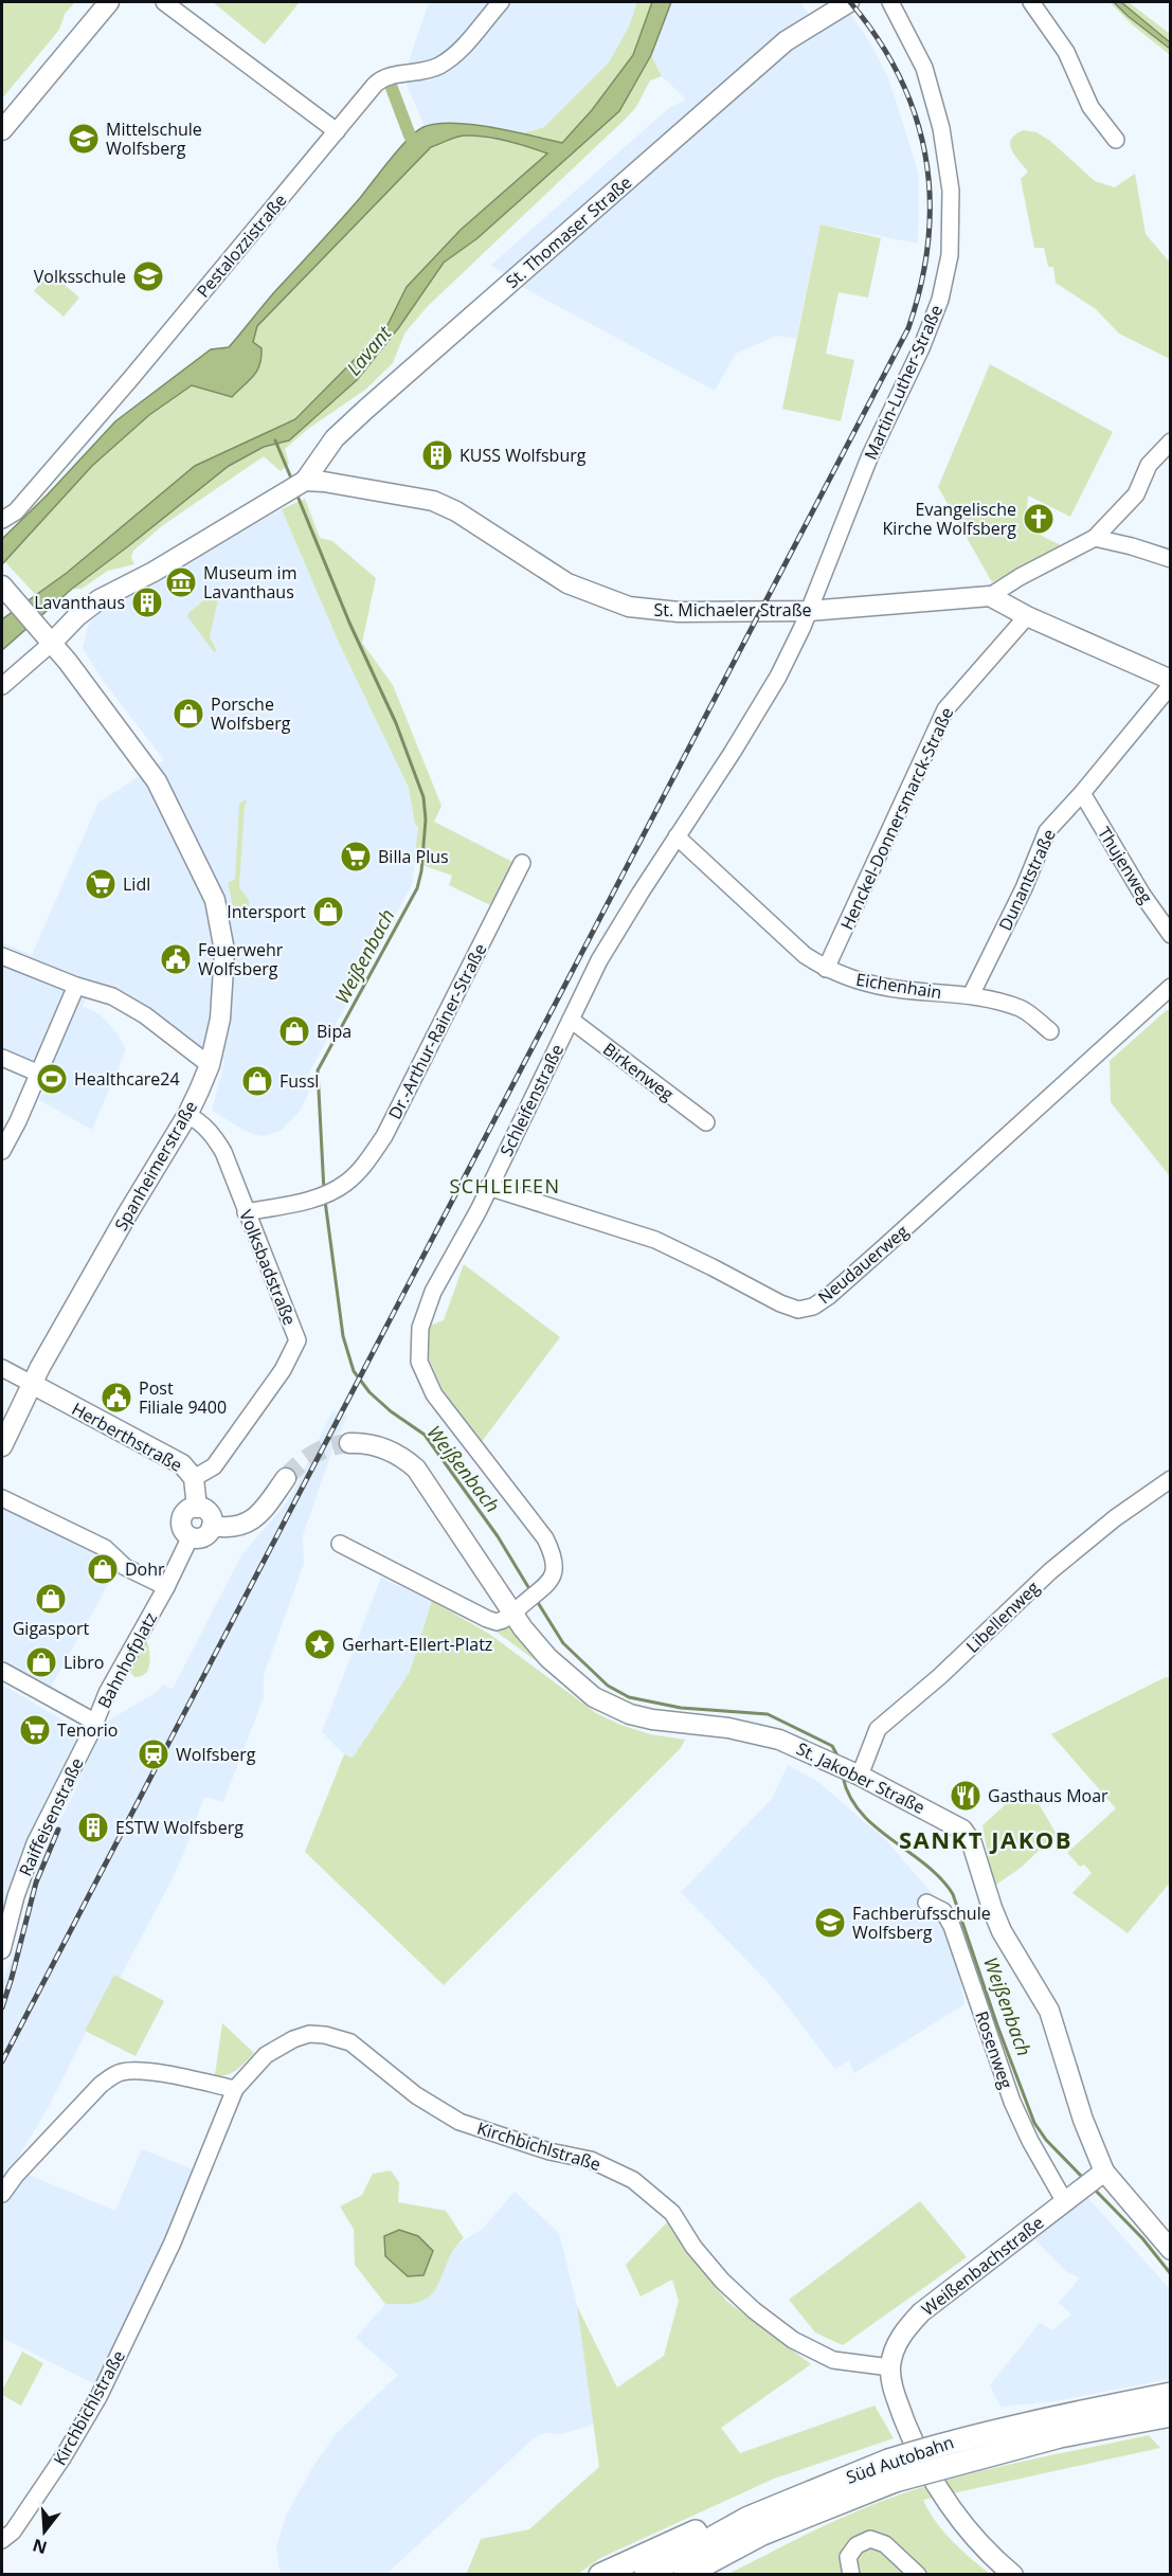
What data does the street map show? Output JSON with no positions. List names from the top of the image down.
{
  "streets": {
    "highway": ["Süd Autobahn"],
    "main road": [
      "St. Thomaser Straße",
      "St. Michaeler Straße",
      "Spanheimerstraße",
      "Herberthstraße",
      "St. Jakober Straße",
      "Weißenbachstraße"
    ],
    "street": [
      "Pestalozzistraße",
      "Martin-Luther-Straße",
      "Henckel-Donnersmarck-Straße",
      "Thujenweg",
      "Dunantstraße",
      "Eichenhain",
      "Dr.-Arthur-Rainer-Straße",
      "Birkenweg",
      "Schleifenstraße",
      "Neudauerweg",
      "Volksbadstraße",
      "Libellenweg",
      "Bahnhofplatz",
      "Raiffeisenstraße",
      "Rosenweg",
      "Kirchbichlstraße"
    ]
  },
  "crossings": [
    ["St. Thomaser Straße", "St. Michaeler Straße"],
    ["Martin-Luther-Straße", "St. Michaeler Straße"],
    ["Martin-Luther-Straße", "Schleifenstraße"],
    ["St. Michaeler Straße", "Schleifenstraße"],
    ["Henckel-Donnersmarck-Straße", "Eichenhain"],
    ["Thujenweg", "Dunantstraße"],
    ["Dunantstraße", "Eichenhain"],
    ["Eichenhain", "Schleifenstraße"],
    ["Dr.-Arthur-Rainer-Straße", "Volksbadstraße"],
    ["Birkenweg", "Schleifenstraße"],
    ["Schleifenstraße", "Neudauerweg"],
    ["Schleifenstraße", "St. Jakober Straße"],
    ["Spanheimerstraße", "Volksbadstraße"],
    ["Spanheimerstraße", "Herberthstraße"],
    ["Volksbadstraße", "Herberthstraße"],
    ["Herberthstraße", "Bahnhofplatz"],
    ["Libellenweg", "St. Jakober Straße"],
    ["Bahnhofplatz", "Raiffeisenstraße"],
    ["St. Jakober Straße", "Rosenweg"],
    ["St. Jakober Straße", "Weißenbachstraße"],
    ["Rosenweg", "Weißenbachstraße"],
    ["Kirchbichlstraße", "Weißenbachstraße"]
  ],
  "districts": ["SCHLEIFEN", "SANKT JAKOB"],
  "water": ["Lavant", "Weißenbach"],
  "places": {
    "school or university": ["Mittelschule Wolfsberg", "Volksschule", "Fachberufsschule Wolfsberg"],
    "building": ["KUSS Wolfsburg", "Lavanthaus", "ESTW Wolfsberg"],
    "church": ["Evangelische Kirche Wolfsberg"],
    "museum": ["Museum im Lavanthaus"],
    "shop": [
      "Porsche Wolfsberg",
      "Intersport",
      "Bipa",
      "Fussl",
      "Dohr",
      "Gigasport",
      "Libro"
    ],
    "supermarket": ["Billa Plus", "Lidl", "Tenorio"],
    "public building": ["Feuerwehr Wolfsberg", "Post Filiale 9400"],
    "sports": ["Healthcare24"],
    "place": ["Gerhart-Ellert-Platz"],
    "station": ["Wolfsberg"],
    "restaurant": ["Gasthaus Moar"]
  },
  "north": "bottom"
}
